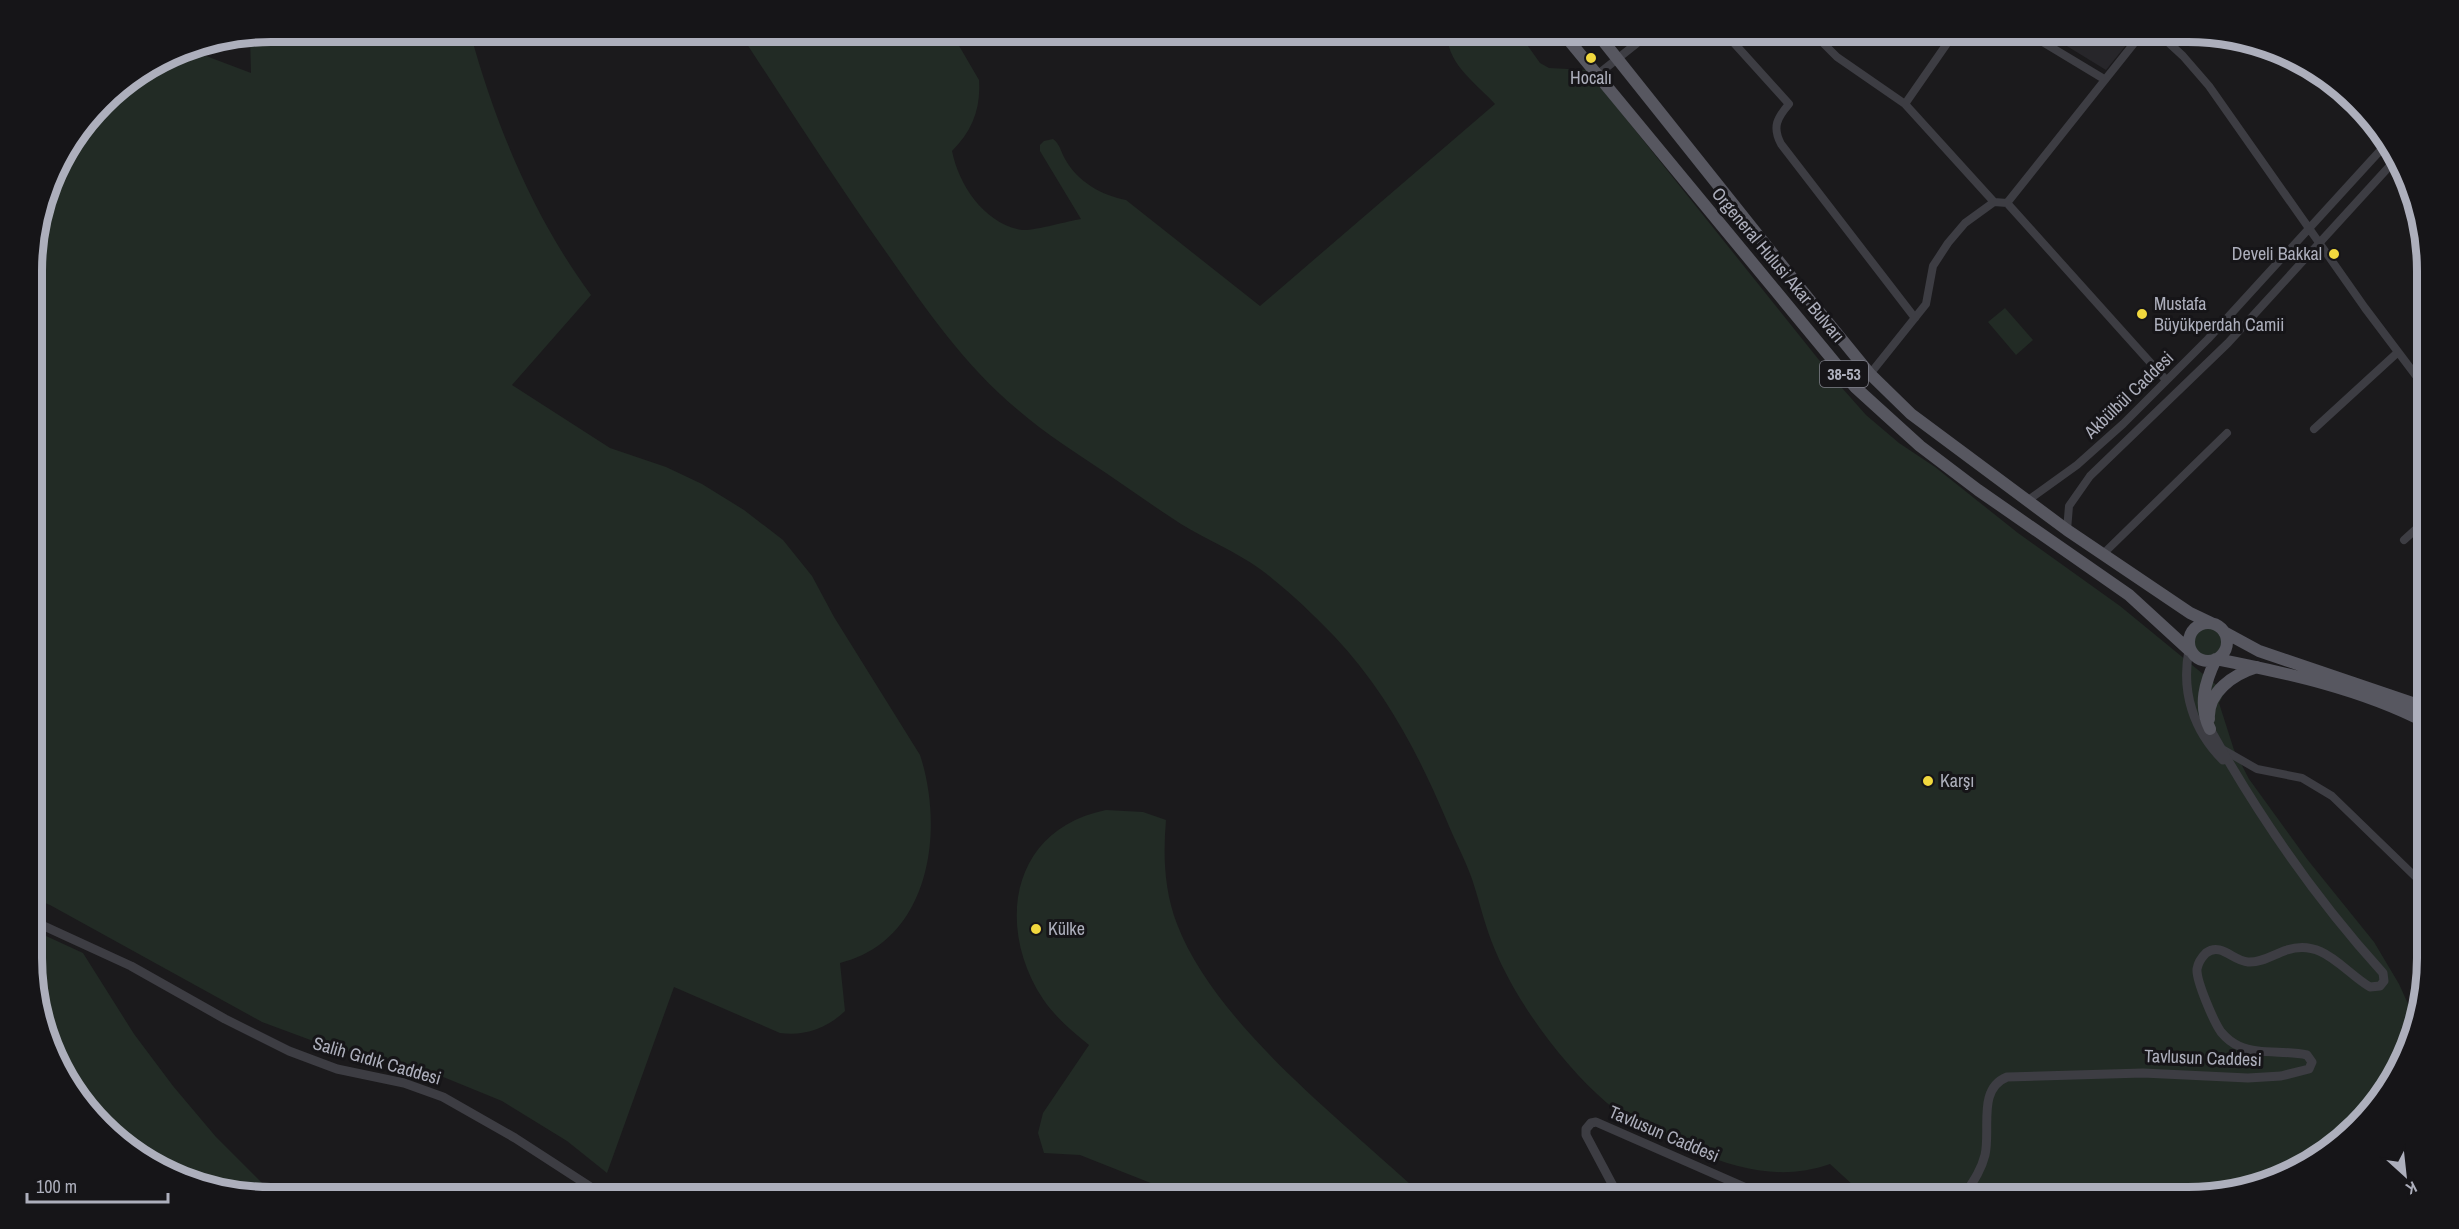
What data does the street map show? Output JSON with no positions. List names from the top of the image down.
{
  "streets": {
    "main road": ["Orgeneral Hulusi Akar Bulvarı", "38-53"],
    "street": ["Akbülbül Caddesi", "Tavlusun Caddesi", "Salih Gıdık Caddesi"]
  },
  "crossings": [
    ["Orgeneral Hulusi Akar Bulvarı", "Akbülbül Caddesi"],
    ["Orgeneral Hulusi Akar Bulvarı", "Tavlusun Caddesi"]
  ],
  "places": [
    "Hocalı",
    "Develi Bakkal",
    "Mustafa Büyükperdah Camii",
    "Karşı",
    "Külke"
  ],
  "scale_bar": "100 m",
  "north": "bottom right"
}
